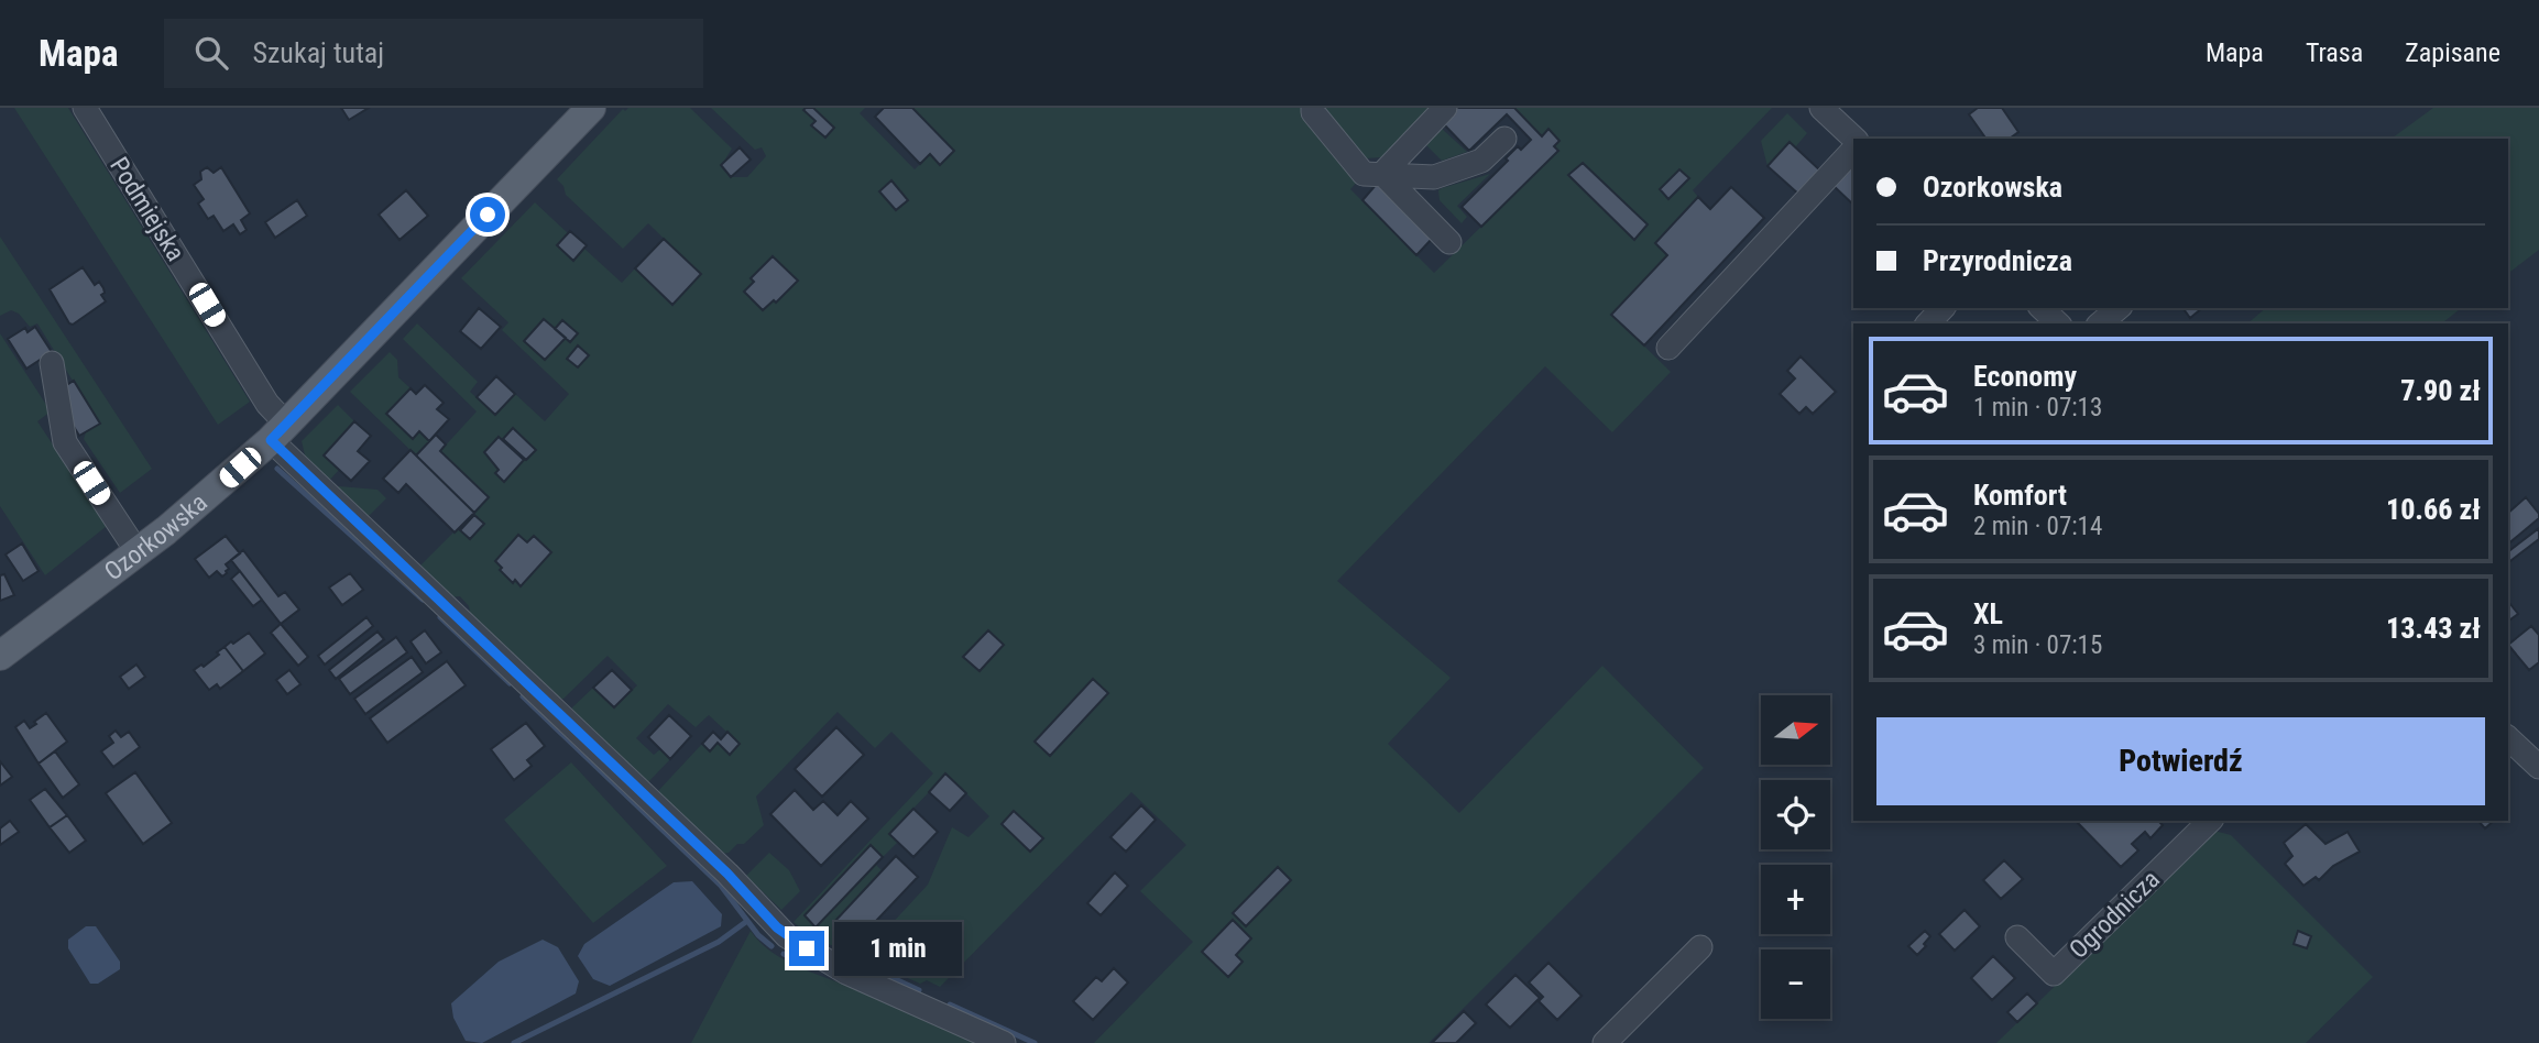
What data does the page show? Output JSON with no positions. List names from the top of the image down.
{
  "streets": {
    "main road": ["Ozorkowska"],
    "street": ["Podmiejska", "Ogrodnicza"]
  },
  "crossings": [
    ["Podmiejska", "Ozorkowska"]
  ],
  "north": "right",
  "page": {
    "header": "Mapa",
    "search": "Szukaj tutaj",
    "nav": ["Mapa", "Trasa", "Zapisane"],
    "banner": ["Ozorkowska", "Przyrodnicza"],
    "list": [
      {
        "name": "Economy",
        "note": "1 min · 07:13",
        "value": "7.90 zł"
      },
      {
        "name": "Komfort",
        "note": "2 min · 07:14",
        "value": "10.66 zł"
      },
      {
        "name": "XL",
        "note": "3 min · 07:15",
        "value": "13.43 zł"
      }
    ],
    "map_buttons": ["+", "−"],
    "buttons": "Potwierdź",
    "bubble": "1 min"
  }
}
